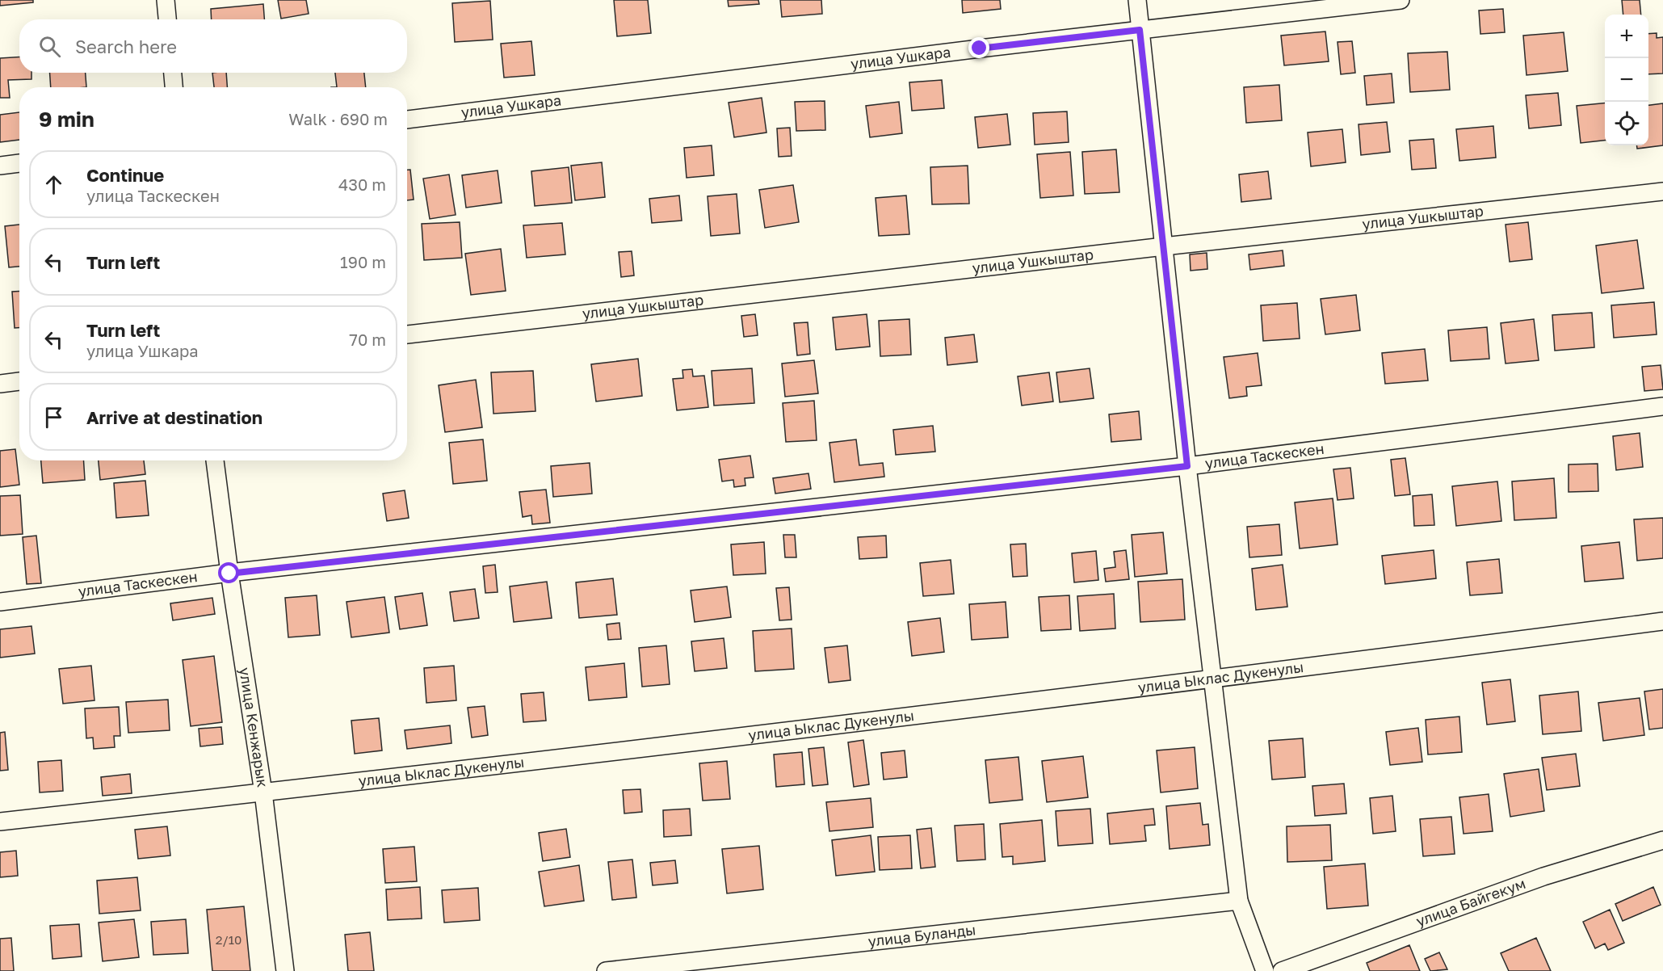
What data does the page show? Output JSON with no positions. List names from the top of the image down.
{
  "streets": {
    "street": [
      "улица Ушкара",
      "улица Ушкыштар",
      "улица Таскескен",
      "улица Ыклас Дукенулы",
      "улица Кенжарык",
      "улица Байгекум",
      "улица Буланды"
    ]
  },
  "crossings": [
    ["улица Таскескен", "улица Кенжарык"],
    ["улица Ыклас Дукенулы", "улица Кенжарык"]
  ],
  "house_numbers": ["2/10"],
  "page": {
    "map_buttons": ["+", "−"],
    "search": "Search here",
    "heading": ["9 min", "Walk · 690 m"],
    "list": [
      ["Continue", "улица Таскескен", "430 m"],
      ["Turn left", "190 m"],
      ["Turn left", "улица Ушкара", "70 m"],
      "Arrive at destination"
    ]
  }
}
